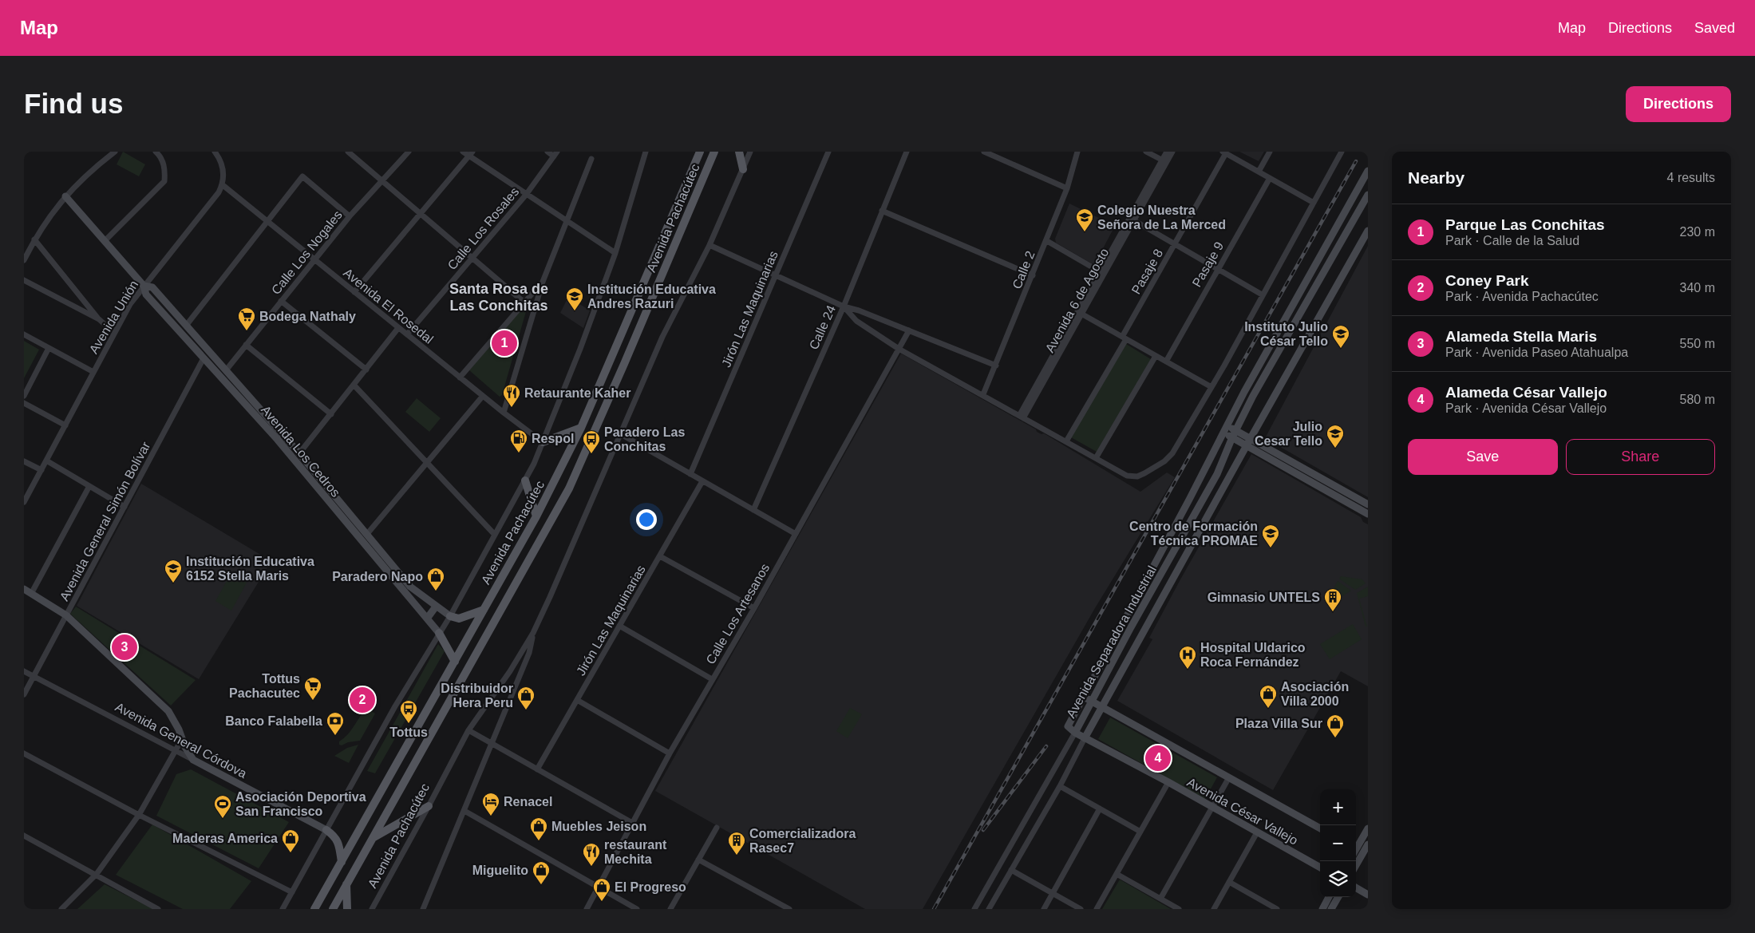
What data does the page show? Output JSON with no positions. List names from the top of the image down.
{
  "streets": {
    "main road": ["Avenida Pachacútec"],
    "street": [
      "Calle Los Rosales",
      "Calle Los Nogales",
      "Pasaje 9",
      "Calle 2",
      "Pasaje 8",
      "Avenida 6 de Agosto",
      "Avenida El Rosedal",
      "Jirón Las Maquinarias",
      "Avenida Unión",
      "Calle 24",
      "Avenida Los Cedros",
      "Avenida General Simón Bolívar",
      "Calle Los Artesanos",
      "Avenida Separadora Industrial",
      "Avenida General Córdova",
      "Avenida César Vallejo"
    ]
  },
  "crossings": [
    ["Avenida Pachacútec", "Avenida El Rosedal"],
    ["Avenida Pachacútec", "Avenida Los Cedros"],
    ["Avenida Pachacútec", "Avenida General Córdova"],
    ["Calle Los Rosales", "Avenida El Rosedal"],
    ["Calle Los Nogales", "Avenida El Rosedal"],
    ["Calle Los Nogales", "Avenida Los Cedros"],
    ["Avenida El Rosedal", "Avenida Unión"],
    ["Avenida Unión", "Avenida Los Cedros"],
    ["Avenida Los Cedros", "Avenida General Simón Bolívar"],
    ["Avenida General Simón Bolívar", "Avenida General Córdova"],
    ["Avenida Separadora Industrial", "Avenida César Vallejo"]
  ],
  "districts": ["Santa Rosa de Las Conchitas"],
  "places": {
    "school or university": [
      "Colegio Nuestra Señora de La Merced",
      "Institución Educativa Andres Razuri",
      "Instituto Julio César Tello",
      "Julio Cesar Tello",
      "Centro de Formación Técnica PROMAE",
      "Institución Educativa 6152 Stella Maris"
    ],
    "supermarket": ["Bodega Nathaly", "Tottus Pachacutec"],
    "restaurant": ["Retaurante Kaher", "restaurant Mechita"],
    "fuel station": ["Respol"],
    "bus stop": ["Paradero Las Conchitas", "Tottus"],
    "shop": [
      "Paradero Napo",
      "Asociación Villa 2000",
      "Distribuidor Hera Peru",
      "Plaza Villa Sur",
      "Muebles Jeison",
      "Maderas America",
      "Miguelito",
      "El Progreso"
    ],
    "building": ["Gimnasio UNTELS", "Comercializadora Rasec7"],
    "hospital": ["Hospital Uldarico Roca Fernández"],
    "bank": ["Banco Falabella"],
    "hotel": ["Renacel"],
    "sports": ["Asociación Deportiva San Francisco"]
  },
  "page": {
    "header": "Map",
    "nav": ["Map", "Directions", "Saved"],
    "buttons": [
      "Directions",
      ["Save", "Share"]
    ],
    "title": "Find us",
    "heading": ["Nearby", "4 results"],
    "list": [
      {
        "mark": "1",
        "name": "Parque Las Conchitas",
        "note": "Park · Calle de la Salud",
        "value": "230 m"
      },
      {
        "mark": "2",
        "name": "Coney Park",
        "note": "Park · Avenida Pachacútec",
        "value": "340 m"
      },
      {
        "mark": "3",
        "name": "Alameda Stella Maris",
        "note": "Park · Avenida Paseo Atahualpa",
        "value": "550 m"
      },
      {
        "mark": "4",
        "name": "Alameda César Vallejo",
        "note": "Park · Avenida César Vallejo",
        "value": "580 m"
      }
    ],
    "pins": [
      "1",
      "3",
      "2",
      "4"
    ],
    "map_buttons": ["+", "−"]
  }
}
